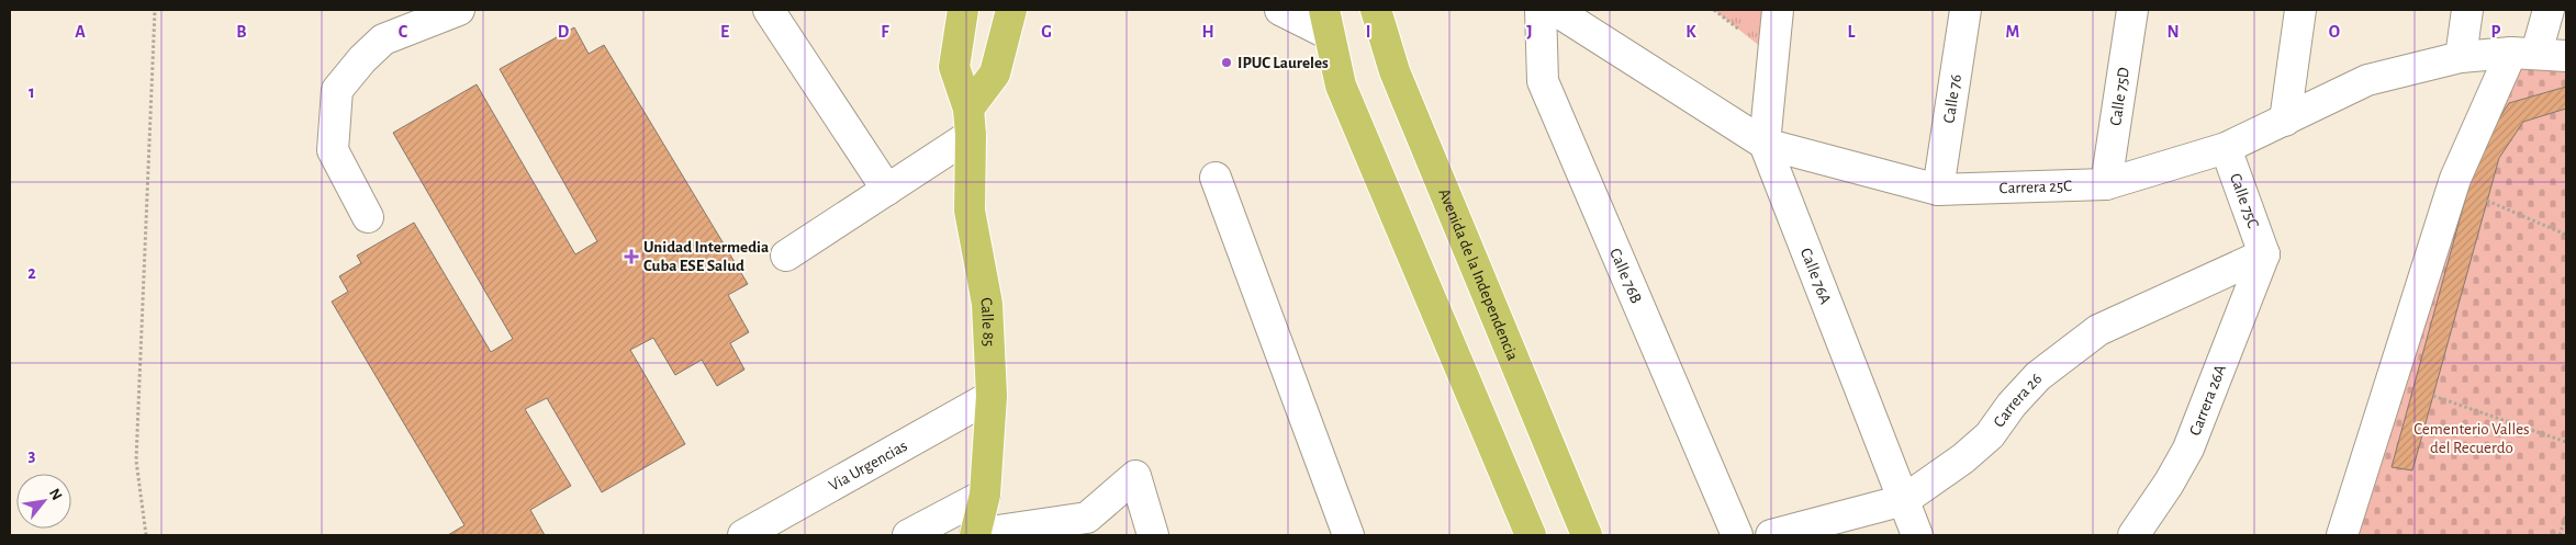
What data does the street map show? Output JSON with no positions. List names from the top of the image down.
{
  "streets": {
    "main road": ["Avenida de la Independencia", "Calle 85"],
    "street": [
      "Calle 75D",
      "Calle 76",
      "Carrera 25C",
      "Calle 75C",
      "Calle 76B",
      "Calle 76A",
      "Carrera 26A",
      "Carrera 26",
      "Via Urgencias"
    ]
  },
  "crossings": [
    ["Calle 75D", "Carrera 25C"],
    ["Calle 76", "Carrera 25C"],
    ["Carrera 25C", "Calle 75C"],
    ["Carrera 25C", "Calle 76A"],
    ["Calle 75C", "Carrera 26A"],
    ["Calle 75C", "Carrera 26"],
    ["Calle 76A", "Carrera 26"],
    ["Calle 85", "Via Urgencias"],
    ["Carrera 26A", "Carrera 26"]
  ],
  "parks": ["Cementerio Valles del Recuerdo"],
  "places": {
    "other": ["IPUC Laureles"],
    "health": ["Unidad Intermedia Cuba ESE Salud"]
  },
  "north": "top right",
  "grid": {
    "columns": [
      "A",
      "B",
      "C",
      "D",
      "E",
      "F",
      "G",
      "H",
      "I",
      "J",
      "K",
      "L",
      "M",
      "N",
      "O",
      "P"
    ],
    "rows": ["1", "2", "3"]
  }
}
